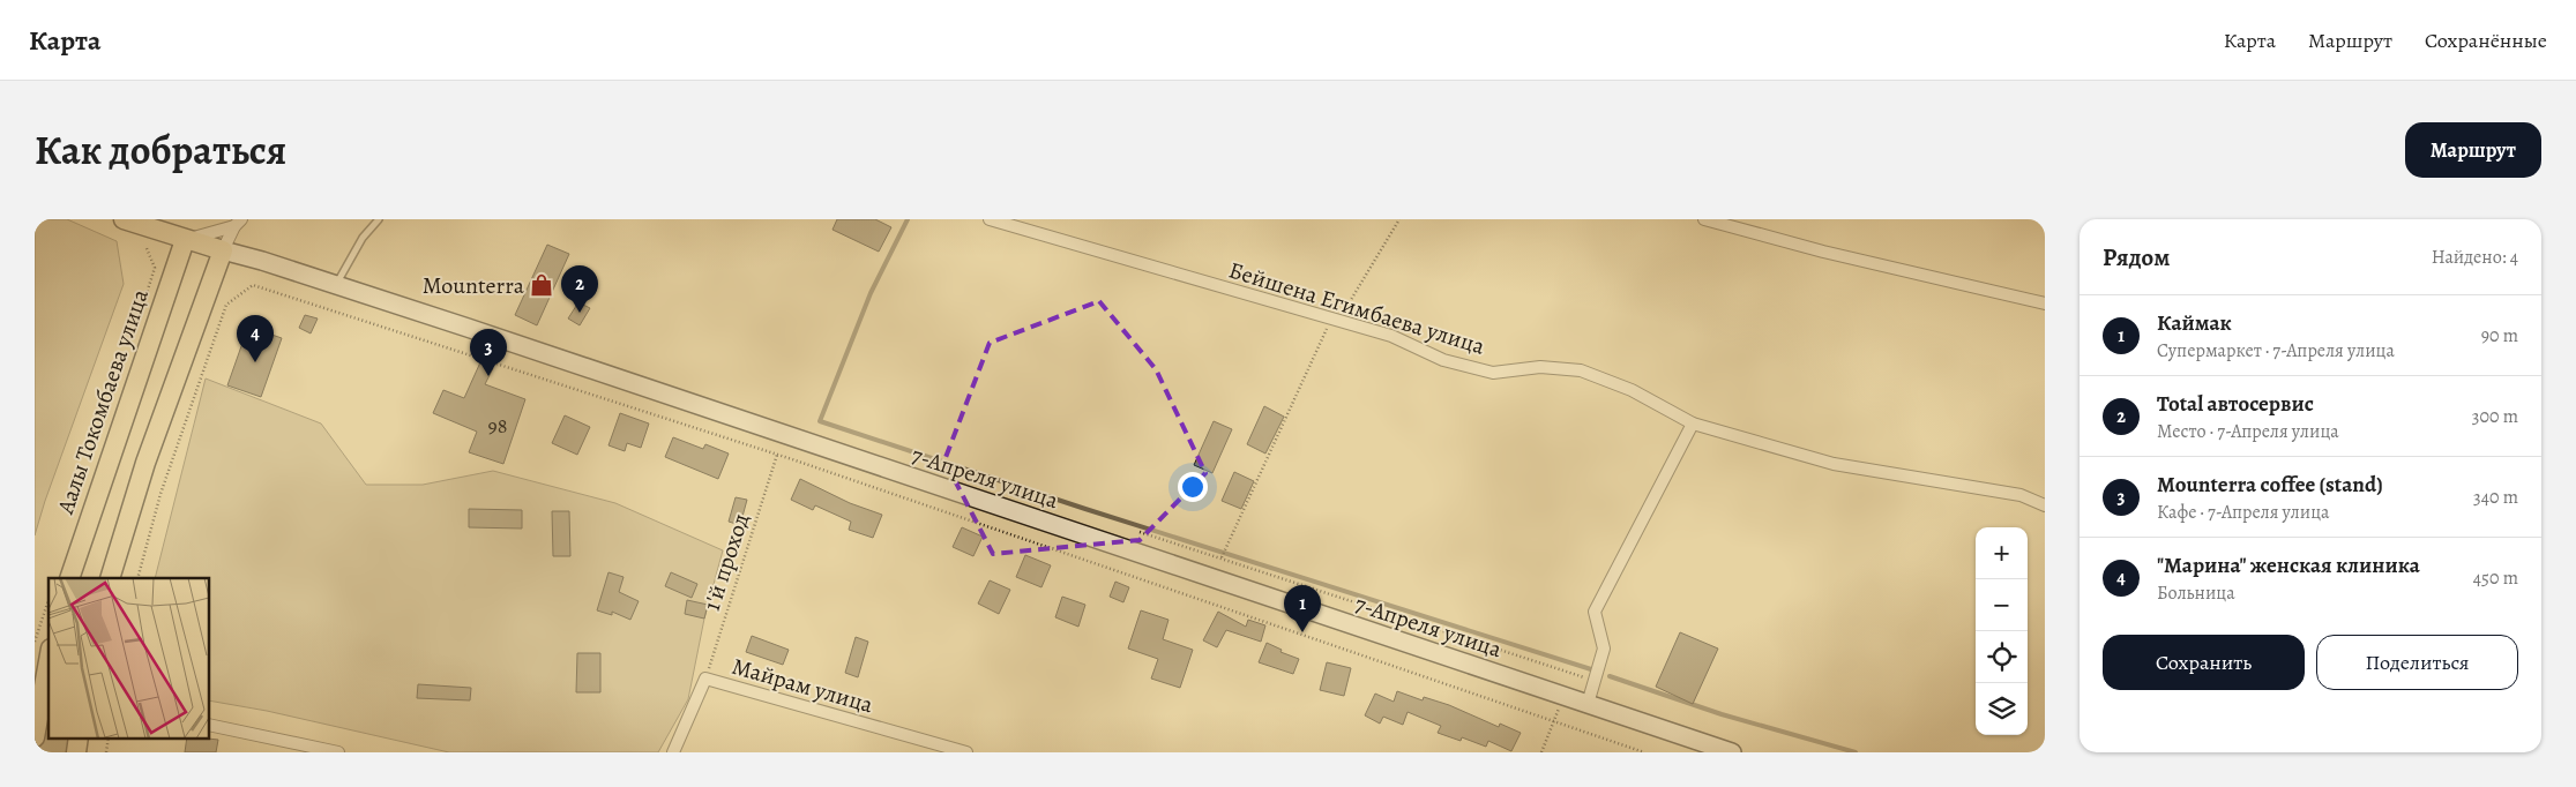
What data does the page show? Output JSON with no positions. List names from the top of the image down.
{
  "streets": {
    "main road": ["Аалы Токомбаева улица", "7-Апреля улица"],
    "street": ["Бейшена Егимбаева улица", "Майрам улица"],
    "path": ["1'й проход"]
  },
  "crossings": [
    ["1'й проход", "Майрам улица"]
  ],
  "places": {
    "shop": ["Mounterra"]
  },
  "house_numbers": ["98"],
  "page": {
    "header": "Карта",
    "nav": ["Карта", "Маршрут", "Сохранённые"],
    "title": "Как добраться",
    "buttons": [
      "Маршрут",
      ["Сохранить", "Поделиться"]
    ],
    "heading": ["Рядом", "Найдено: 4"],
    "pins": [
      "2",
      "4",
      "3",
      "1"
    ],
    "list": [
      {
        "mark": "1",
        "name": "Каймак",
        "note": "Супермаркет · 7-Апреля улица",
        "value": "90 m"
      },
      {
        "mark": "2",
        "name": "Total автосервис",
        "note": "Место · 7-Апреля улица",
        "value": "300 m"
      },
      {
        "mark": "3",
        "name": "Mounterra coffee (stand)",
        "note": "Кафе · 7-Апреля улица",
        "value": "340 m"
      },
      {
        "mark": "4",
        "name": "\"Марина\" женская клиника",
        "note": "Больница",
        "value": "450 m"
      }
    ],
    "map_buttons": ["+", "−"]
  }
}
